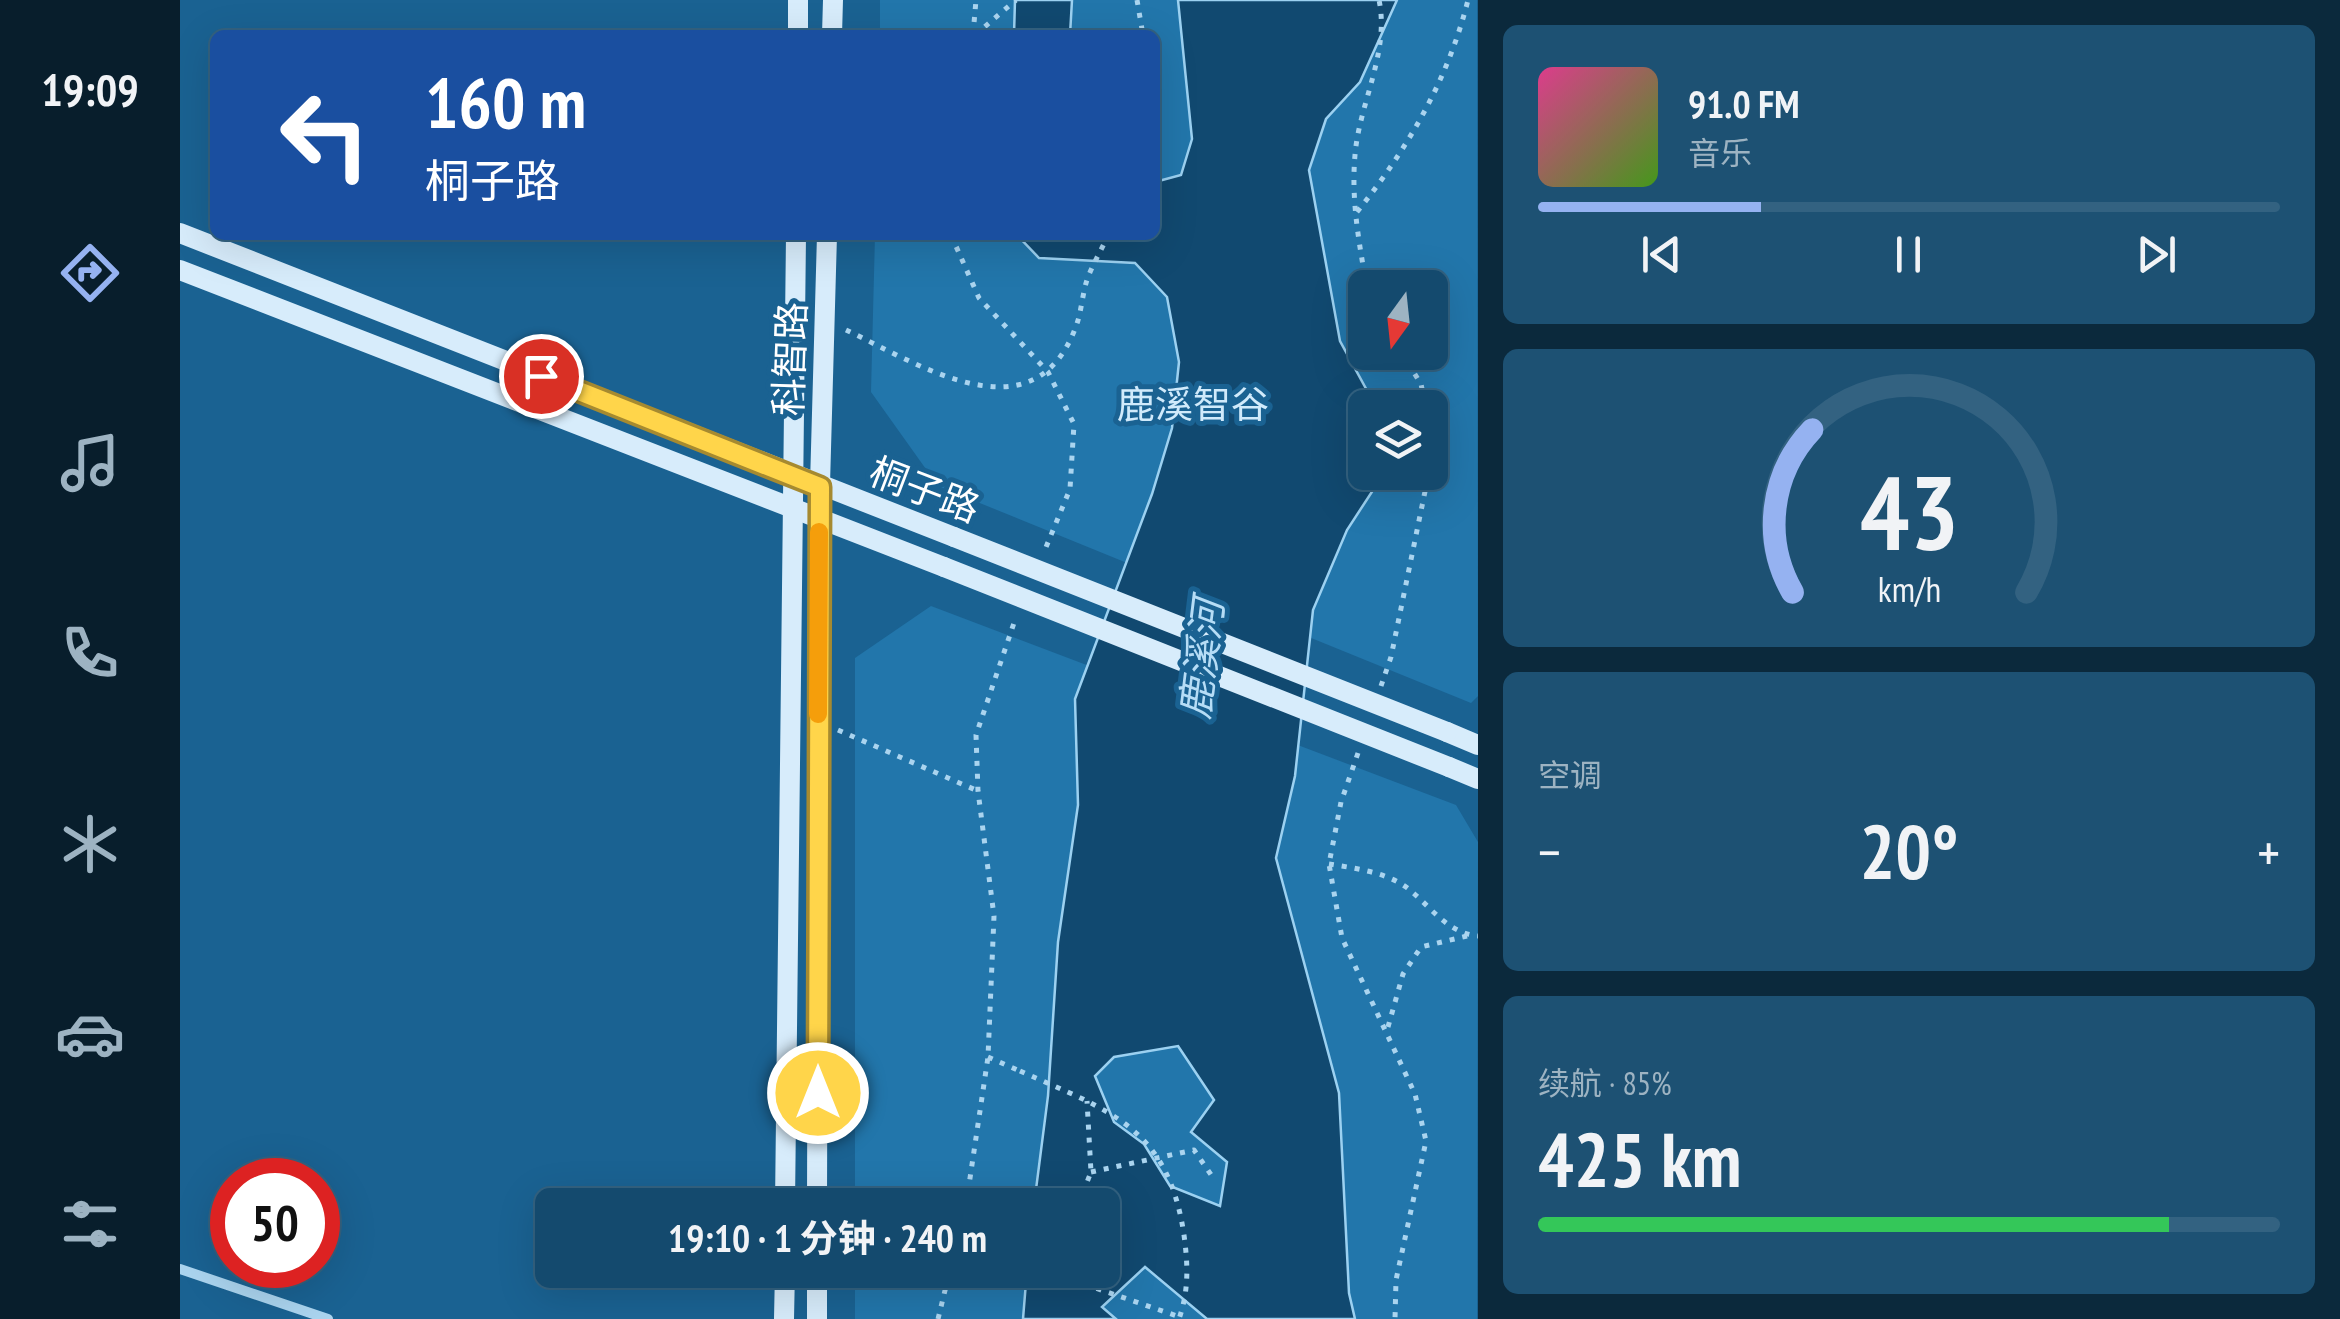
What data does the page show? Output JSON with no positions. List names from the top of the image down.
{
  "streets": {
    "main road": ["科智路", "桐子路"]
  },
  "crossings": [
    ["科智路", "桐子路"]
  ],
  "water": ["鹿溪河"],
  "parks": ["鹿溪智谷"],
  "north": "bottom",
  "page": {
    "tabs": "19:09",
    "turn": ["160 m", "桐子路"],
    "song": ["91.0 FM", "音乐"],
    "tile": [
      "空调",
      ["续航 · 85%", "425 km"]
    ],
    "heat": ["−", "20°", "+"],
    "limit": "50",
    "trip": "19:10 · 1 分钟 · 240 m",
    "gauge": ["43", "km/h"]
  }
}
